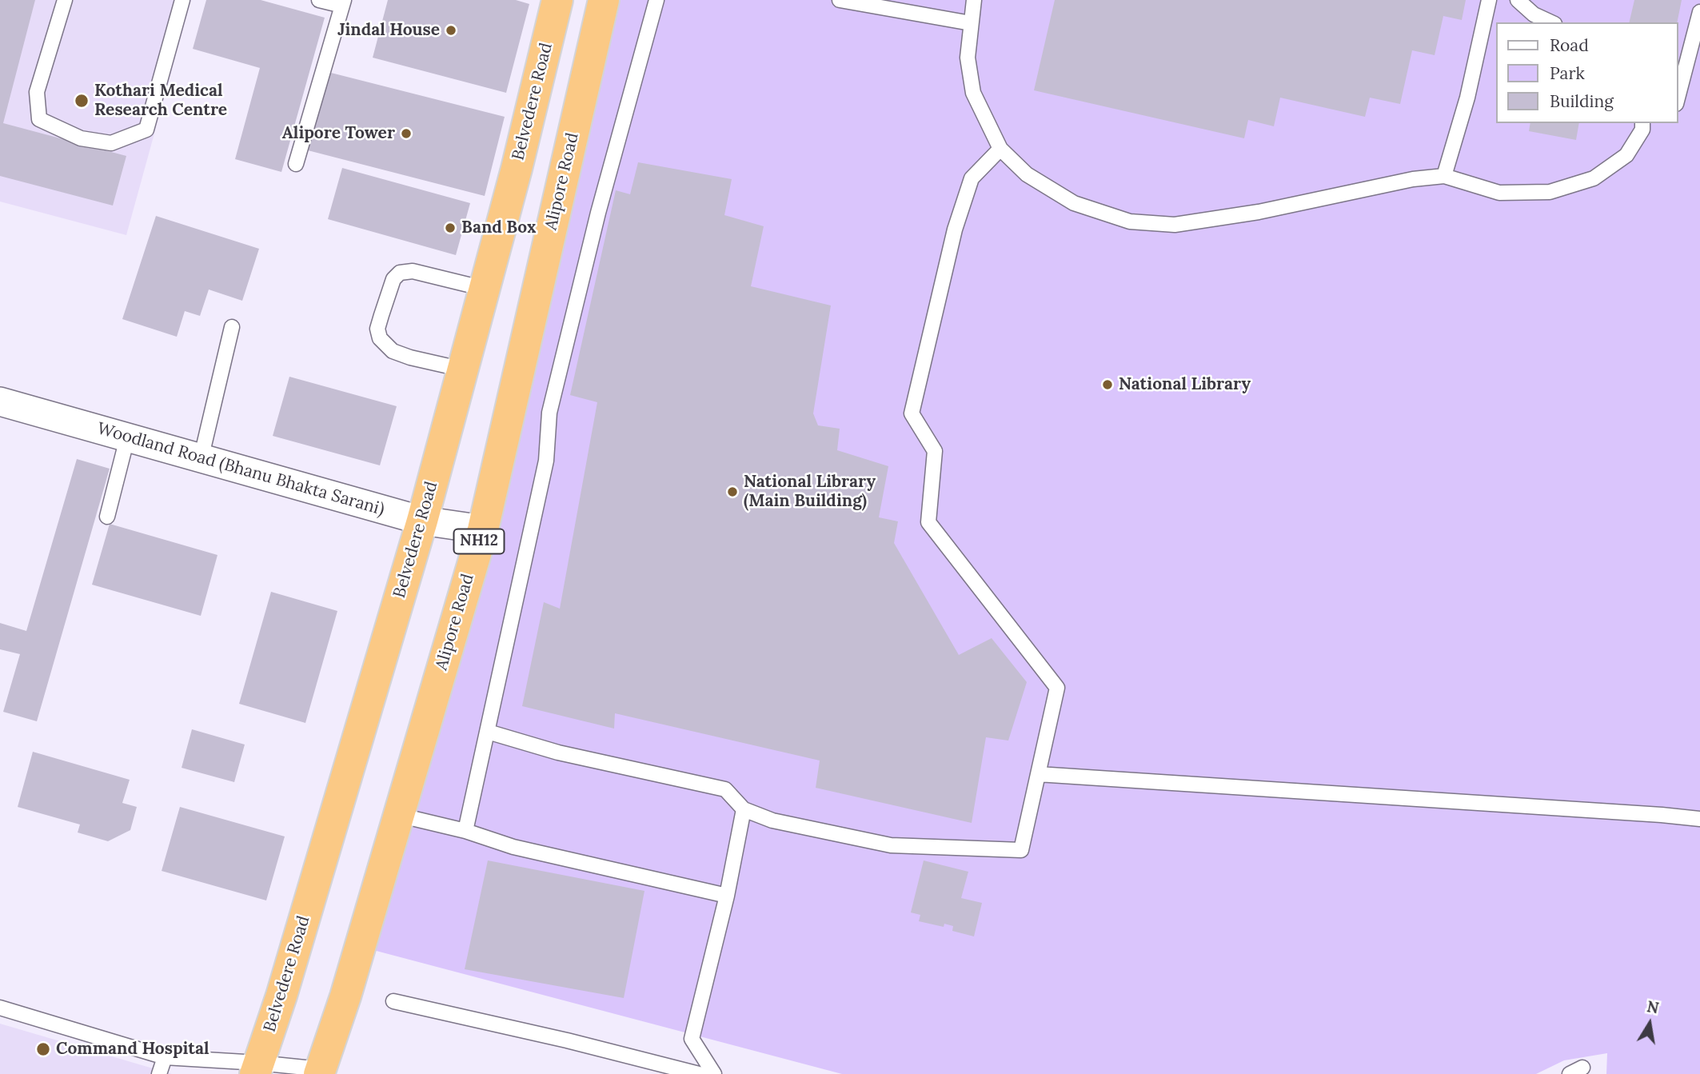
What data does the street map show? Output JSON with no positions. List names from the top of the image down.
{
  "streets": {
    "highway": ["Belvedere Road", "Alipore Road", "NH12"],
    "street": ["Woodland Road (Bhanu Bhakta Sarani)"]
  },
  "crossings": [
    ["Belvedere Road", "Woodland Road (Bhanu Bhakta Sarani)"],
    ["Alipore Road", "Woodland Road (Bhanu Bhakta Sarani)"]
  ],
  "places": [
    "Jindal House",
    "Kothari Medical Research Centre",
    "Alipore Tower",
    "Band Box",
    "National Library",
    "National Library (Main Building)",
    "Command Hospital"
  ],
  "legend": ["Road", "Park", "Building"],
  "north": "top"
}
